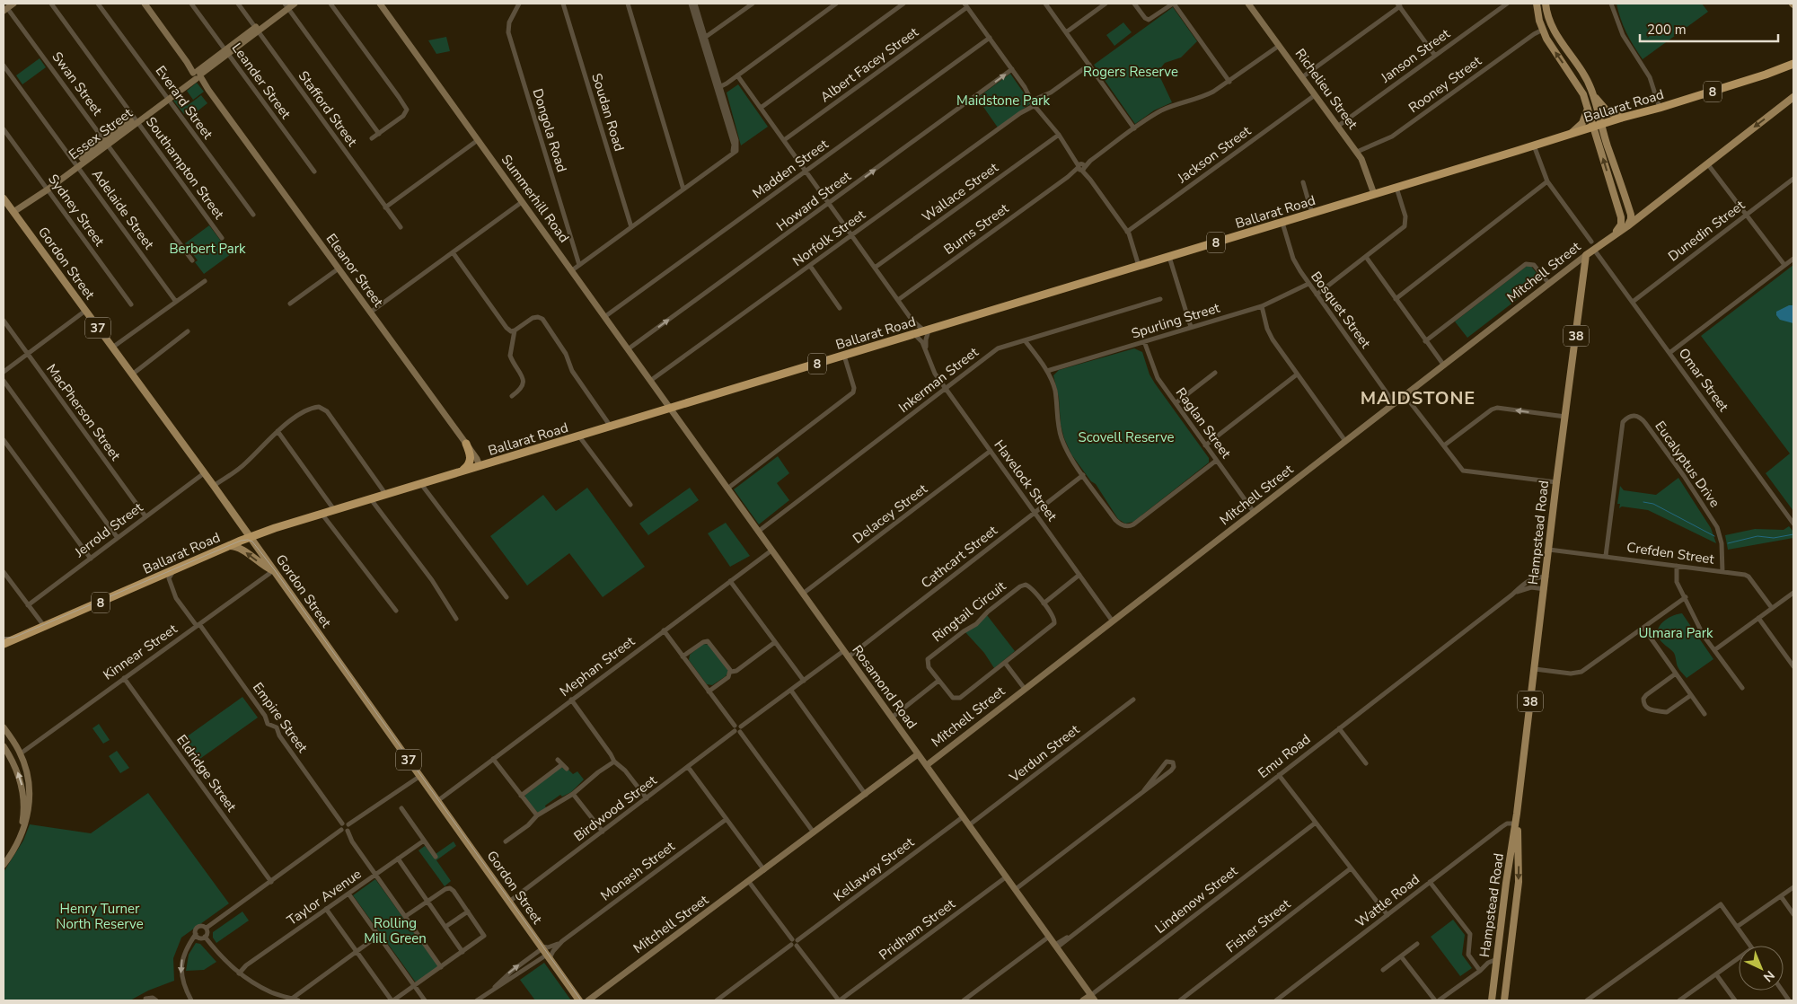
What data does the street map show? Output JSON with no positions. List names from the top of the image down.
{
  "streets": {
    "highway": ["8", "Ballarat Road"],
    "main road": [
      "Gordon Street",
      "Mitchell Street",
      "37",
      "38",
      "Hampstead Road"
    ],
    "street": [
      "Janson Street",
      "Albert Facey Street",
      "Leander Street",
      "Swan Street",
      "Rooney Street",
      "Richelieu Street",
      "Everard Street",
      "Stafford Street",
      "Soudan Road",
      "Dongola Road",
      "Essex Street",
      "Jackson Street",
      "Southampton Street",
      "Madden Street",
      "Wallace Street",
      "Summerhill Road",
      "Howard Street",
      "Adelaide Street",
      "Sydney Street",
      "Burns Street",
      "Dunedin Street",
      "Norfolk Street",
      "Eleanor Street",
      "Bosquet Street",
      "Spurling Street",
      "Inkerman Street",
      "Omar Street",
      "MacPherson Street",
      "Raglan Street",
      "Eucalyptus Drive",
      "Havelock Street",
      "Delacey Street",
      "Jerrold Street",
      "Crefden Street",
      "Cathcart Street",
      "Ringtail Circuit",
      "Kinnear Street",
      "Mephan Street",
      "Rosamond Road",
      "Empire Street",
      "Verdun Street",
      "Emu Road",
      "Eldridge Street",
      "Birdwood Street",
      "Kellaway Street",
      "Monash Street",
      "Taylor Avenue",
      "Lindenow Street",
      "Wattle Road",
      "Fisher Street",
      "Pridham Street"
    ]
  },
  "crossings": [
    ["Janson Street", "Richelieu Street"],
    ["Leander Street", "Essex Street"],
    ["Swan Street", "Essex Street"],
    ["Rooney Street", "Richelieu Street"],
    ["Richelieu Street", "Ballarat Road"],
    ["Richelieu Street", "Jackson Street"],
    ["Richelieu Street", "Burns Street"],
    ["Everard Street", "Essex Street"],
    ["Ballarat Road", "Summerhill Road"],
    ["Ballarat Road", "Gordon Street"],
    ["Ballarat Road", "Eleanor Street"],
    ["Ballarat Road", "Bosquet Street"],
    ["Ballarat Road", "Havelock Street"],
    ["Ballarat Road", "Rosamond Road"],
    ["Stafford Street", "Essex Street"],
    ["Essex Street", "Southampton Street"],
    ["Essex Street", "Adelaide Street"],
    ["Essex Street", "Sydney Street"],
    ["Essex Street", "Gordon Street"],
    ["Essex Street", "Eleanor Street"],
    ["Madden Street", "Summerhill Road"],
    ["Summerhill Road", "Howard Street"],
    ["Summerhill Road", "Norfolk Street"],
    ["Summerhill Road", "Rosamond Road"],
    ["Dunedin Street", "Omar Street"],
    ["Gordon Street", "Jerrold Street"],
    ["Gordon Street", "Kinnear Street"],
    ["Gordon Street", "Mephan Street"],
    ["Gordon Street", "Birdwood Street"],
    ["Gordon Street", "Monash Street"],
    ["Mitchell Street", "Bosquet Street"],
    ["Mitchell Street", "Omar Street"],
    ["Mitchell Street", "Raglan Street"],
    ["Mitchell Street", "Havelock Street"],
    ["Mitchell Street", "Hampstead Road"],
    ["Mitchell Street", "Rosamond Road"],
    ["Bosquet Street", "Spurling Street"],
    ["Spurling Street", "Raglan Street"],
    ["Inkerman Street", "Havelock Street"],
    ["Inkerman Street", "Rosamond Road"],
    ["MacPherson Street", "Jerrold Street"],
    ["Eucalyptus Drive", "Crefden Street"],
    ["Havelock Street", "Delacey Street"],
    ["Havelock Street", "Cathcart Street"],
    ["Delacey Street", "Rosamond Road"],
    ["Hampstead Road", "Crefden Street"],
    ["Hampstead Road", "Emu Road"],
    ["Hampstead Road", "Wattle Road"],
    ["Cathcart Street", "Rosamond Road"],
    ["Kinnear Street", "Empire Street"],
    ["Kinnear Street", "Eldridge Street"],
    ["Mephan Street", "Rosamond Road"],
    ["Rosamond Road", "Verdun Street"],
    ["Rosamond Road", "Emu Road"],
    ["Rosamond Road", "Kellaway Street"],
    ["Rosamond Road", "Lindenow Street"],
    ["Rosamond Road", "Pridham Street"]
  ],
  "one_way": ["Howard Street"],
  "districts": ["MAIDSTONE"],
  "parks": [
    "Rogers Reserve",
    "Maidstone Park",
    "Berbert Park",
    "Scovell Reserve",
    "Ulmara Park",
    "Henry Turner North Reserve",
    "Rolling Mill Green"
  ],
  "scale_bar": "200 m",
  "north": "bottom right"
}
